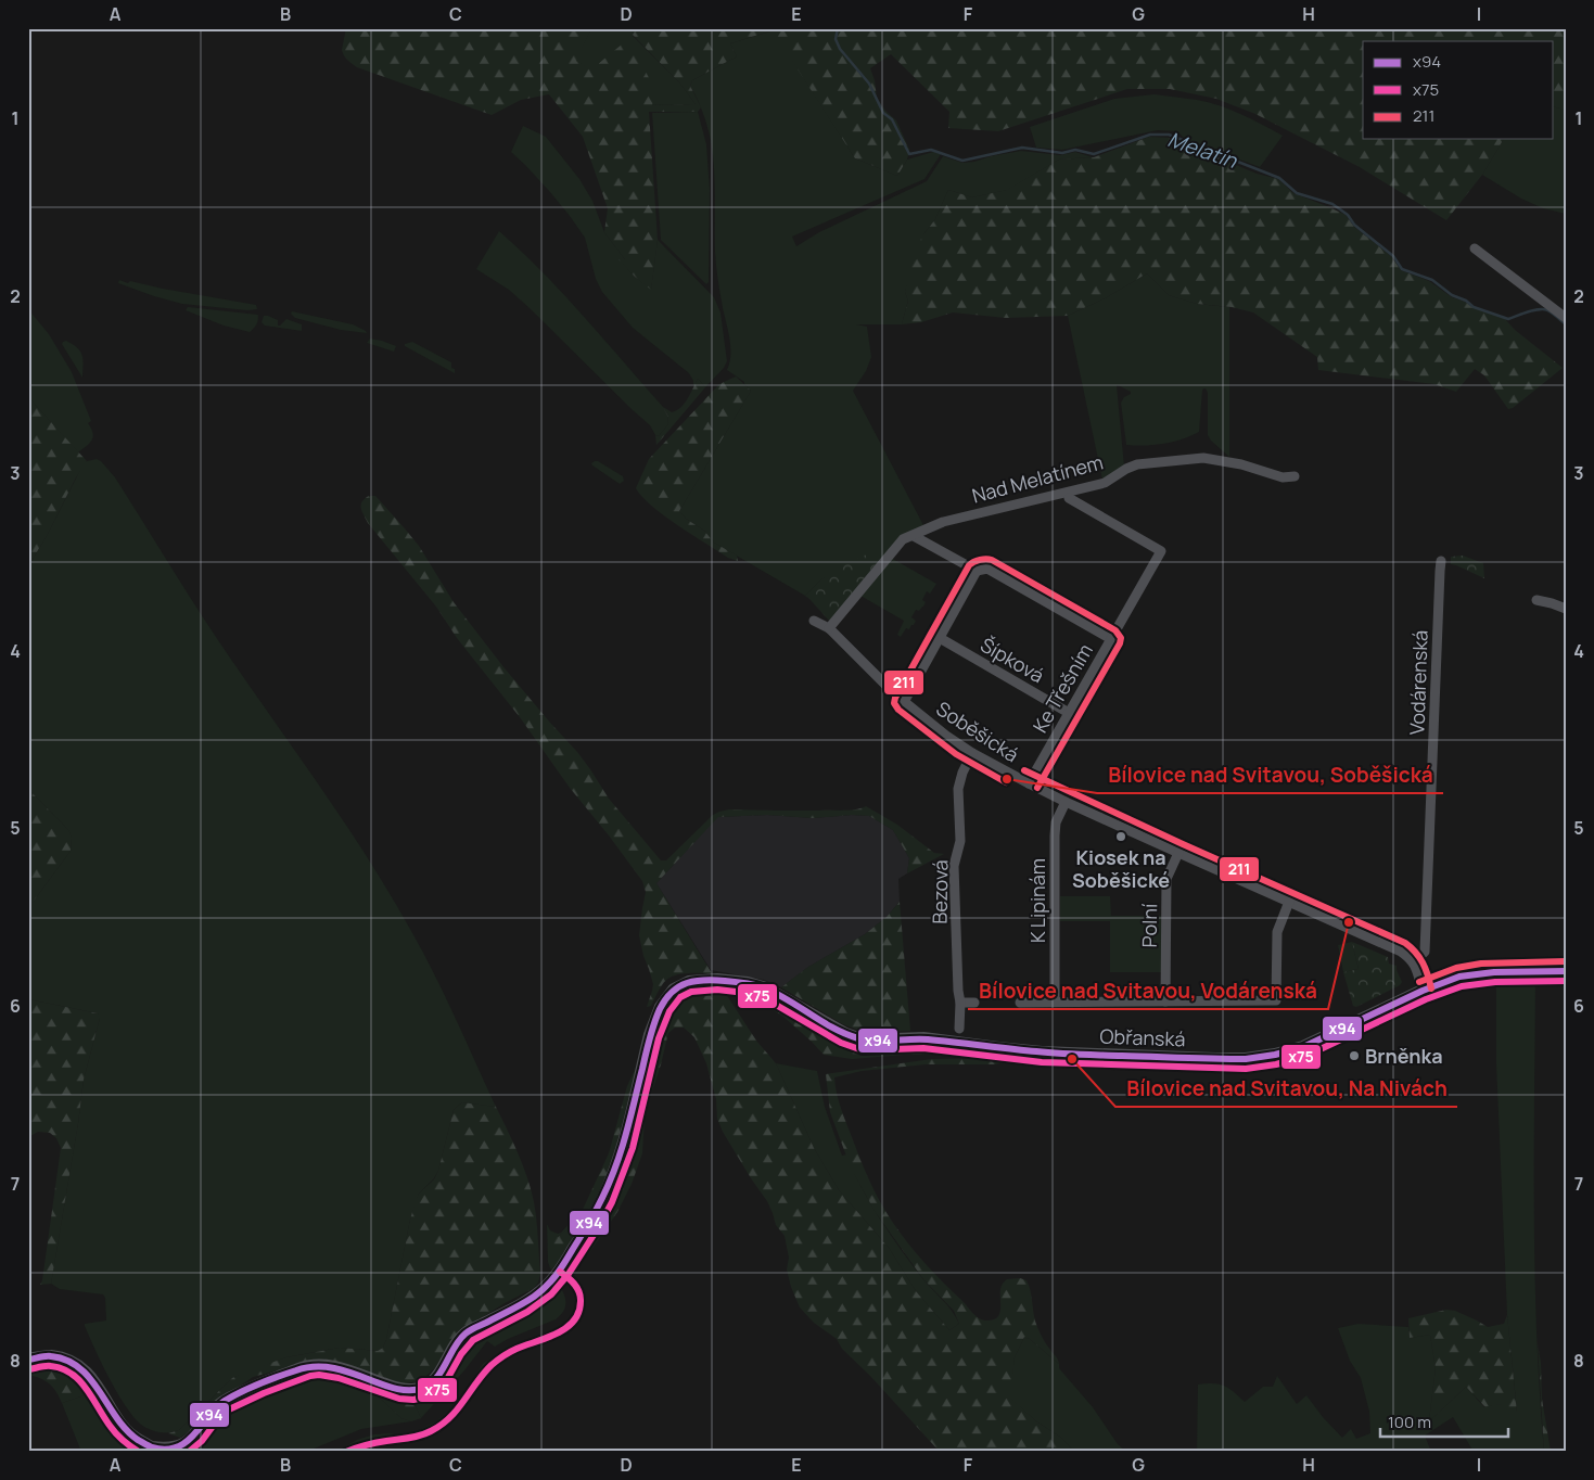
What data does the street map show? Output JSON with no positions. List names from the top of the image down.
{
  "streets": {
    "main road": ["Obřanská"],
    "street": [
      "Nad Melatínem",
      "Šípková",
      "Vodárenská",
      "Ke Třešním",
      "Soběšická",
      "Bezová",
      "K Lipinám",
      "Polní"
    ]
  },
  "crossings": [
    ["Nad Melatínem", "Soběšická"],
    ["Šípková", "Ke Třešním"],
    ["Vodárenská", "Soběšická"],
    ["Ke Třešním", "Soběšická"],
    ["Soběšická", "Bezová"],
    ["Soběšická", "K Lipinám"],
    ["Soběšická", "Polní"]
  ],
  "water": ["Melatín"],
  "places": [
    "Bílovice nad Svitavou, Soběšická",
    "Kiosek na Soběšické",
    "Bílovice nad Svitavou, Vodárenská",
    "Brněnka",
    "Bílovice nad Svitavou, Na Nivách"
  ],
  "lines": ["transit line 211", "transit line x94", "transit line x75"],
  "legend": ["x94", "x75", "211"],
  "scale_bar": "100 m",
  "grid": {
    "columns": [
      "A",
      "B",
      "C",
      "D",
      "E",
      "F",
      "G",
      "H",
      "I"
    ],
    "rows": [
      "1",
      "2",
      "3",
      "4",
      "5",
      "6",
      "7",
      "8"
    ]
  }
}
